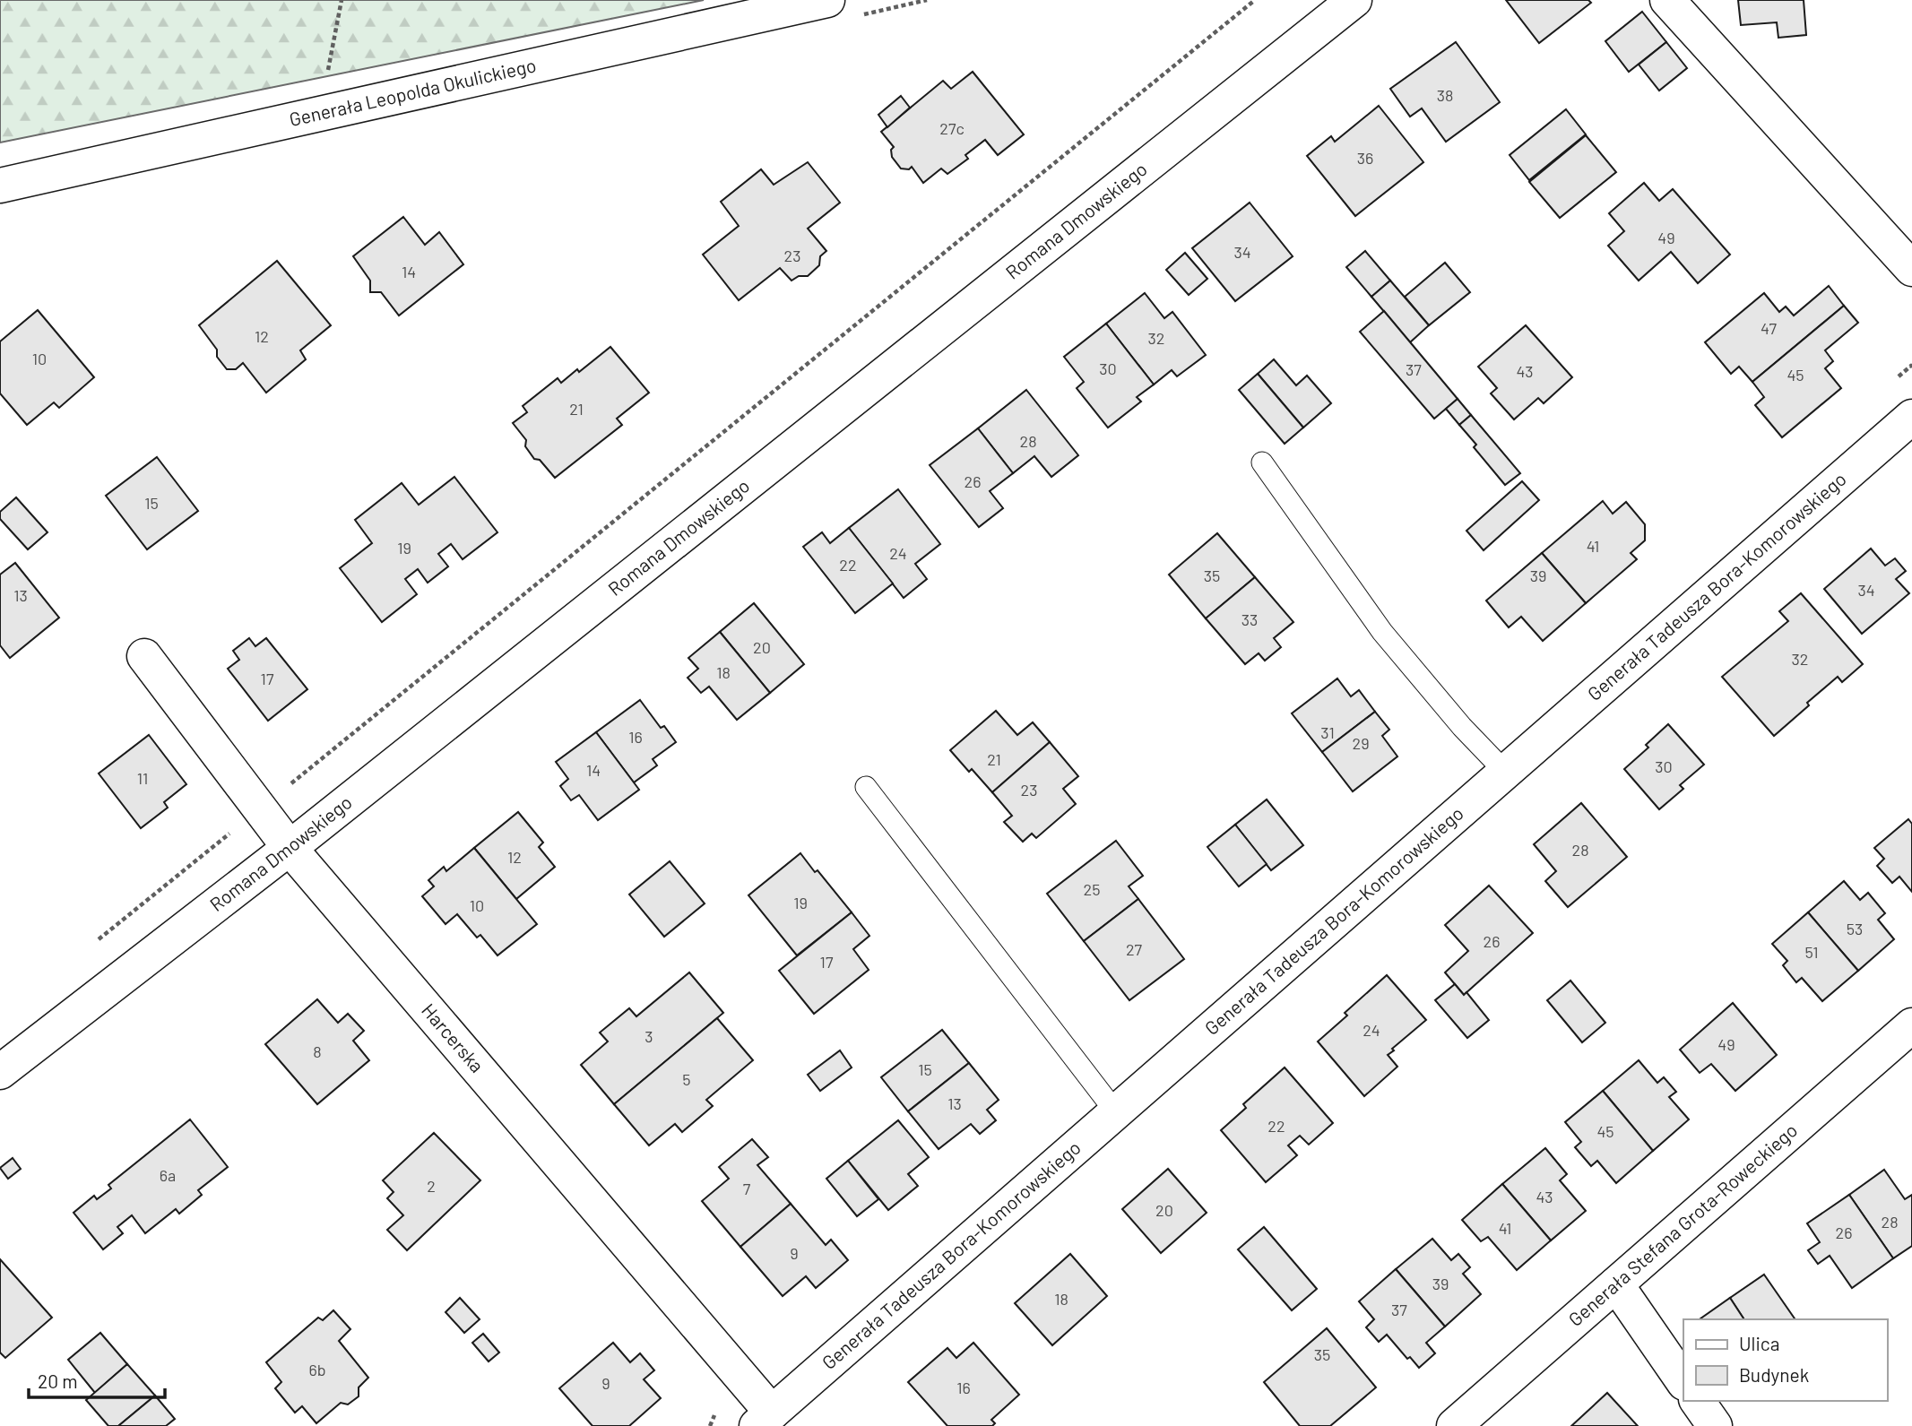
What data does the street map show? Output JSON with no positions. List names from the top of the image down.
{
  "streets": {
    "street": [
      "Generała Leopolda Okulickiego",
      "Romana Dmowskiego",
      "Generała Tadeusza Bora-Komorowskiego",
      "Harcerska",
      "Generała Stefana Grota-Roweckiego"
    ]
  },
  "crossings": [
    ["Romana Dmowskiego", "Harcerska"],
    ["Generała Tadeusza Bora-Komorowskiego", "Harcerska"]
  ],
  "house_numbers": [
    "38",
    "27c",
    "36",
    "49",
    "34",
    "23",
    "14",
    "47",
    "12",
    "32",
    "10",
    "30",
    "37",
    "43",
    "45",
    "21",
    "28",
    "26",
    "15",
    "41",
    "19",
    "24",
    "22",
    "35",
    "39",
    "34",
    "13",
    "33",
    "20",
    "32",
    "18",
    "17",
    "31",
    "16",
    "29",
    "21",
    "30",
    "14",
    "11",
    "23",
    "28",
    "12",
    "25",
    "19",
    "10",
    "53",
    "26",
    "27",
    "51",
    "17",
    "24",
    "3",
    "49",
    "8",
    "15",
    "5",
    "13",
    "22",
    "45",
    "6a",
    "2",
    "7",
    "43",
    "20",
    "28",
    "41",
    "26",
    "9",
    "39",
    "18",
    "37",
    "35",
    "6b",
    "9",
    "16"
  ],
  "legend": ["Ulica", "Budynek"],
  "scale_bar": "20 m"
}
